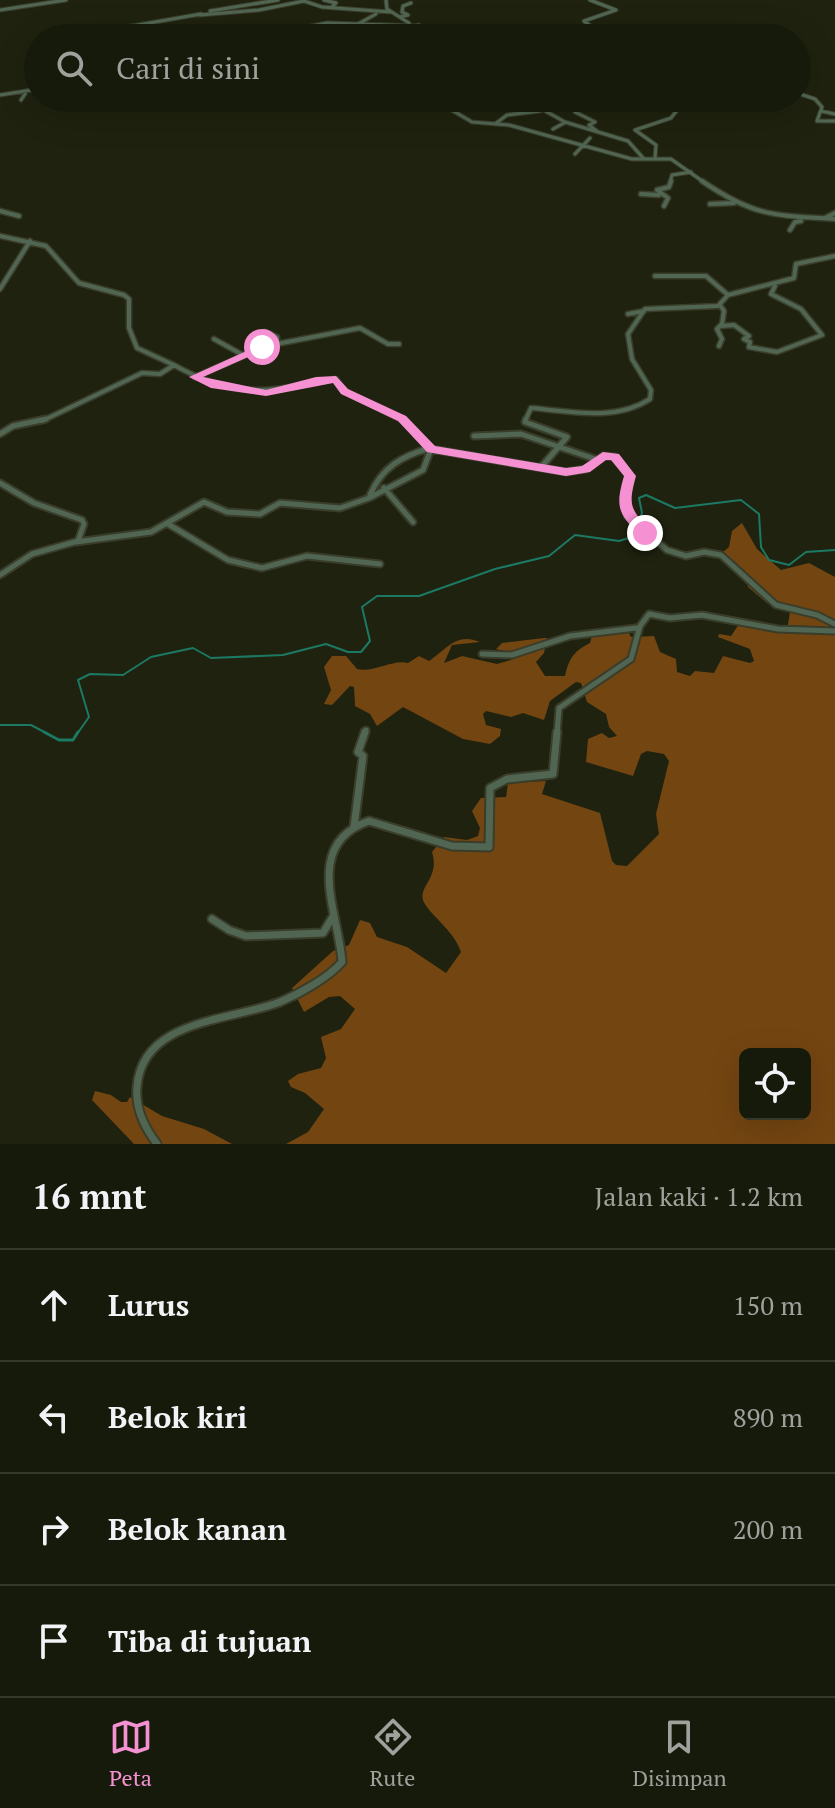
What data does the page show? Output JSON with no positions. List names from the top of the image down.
{
  "page": {
    "search": "Cari di sini",
    "heading": ["16 mnt", "Jalan kaki · 1.2 km"],
    "list": [
      ["Lurus", "150 m"],
      ["Belok kiri", "890 m"],
      ["Belok kanan", "200 m"],
      "Tiba di tujuan"
    ],
    "nav": ["Peta", "Rute", "Disimpan"]
  }
}
